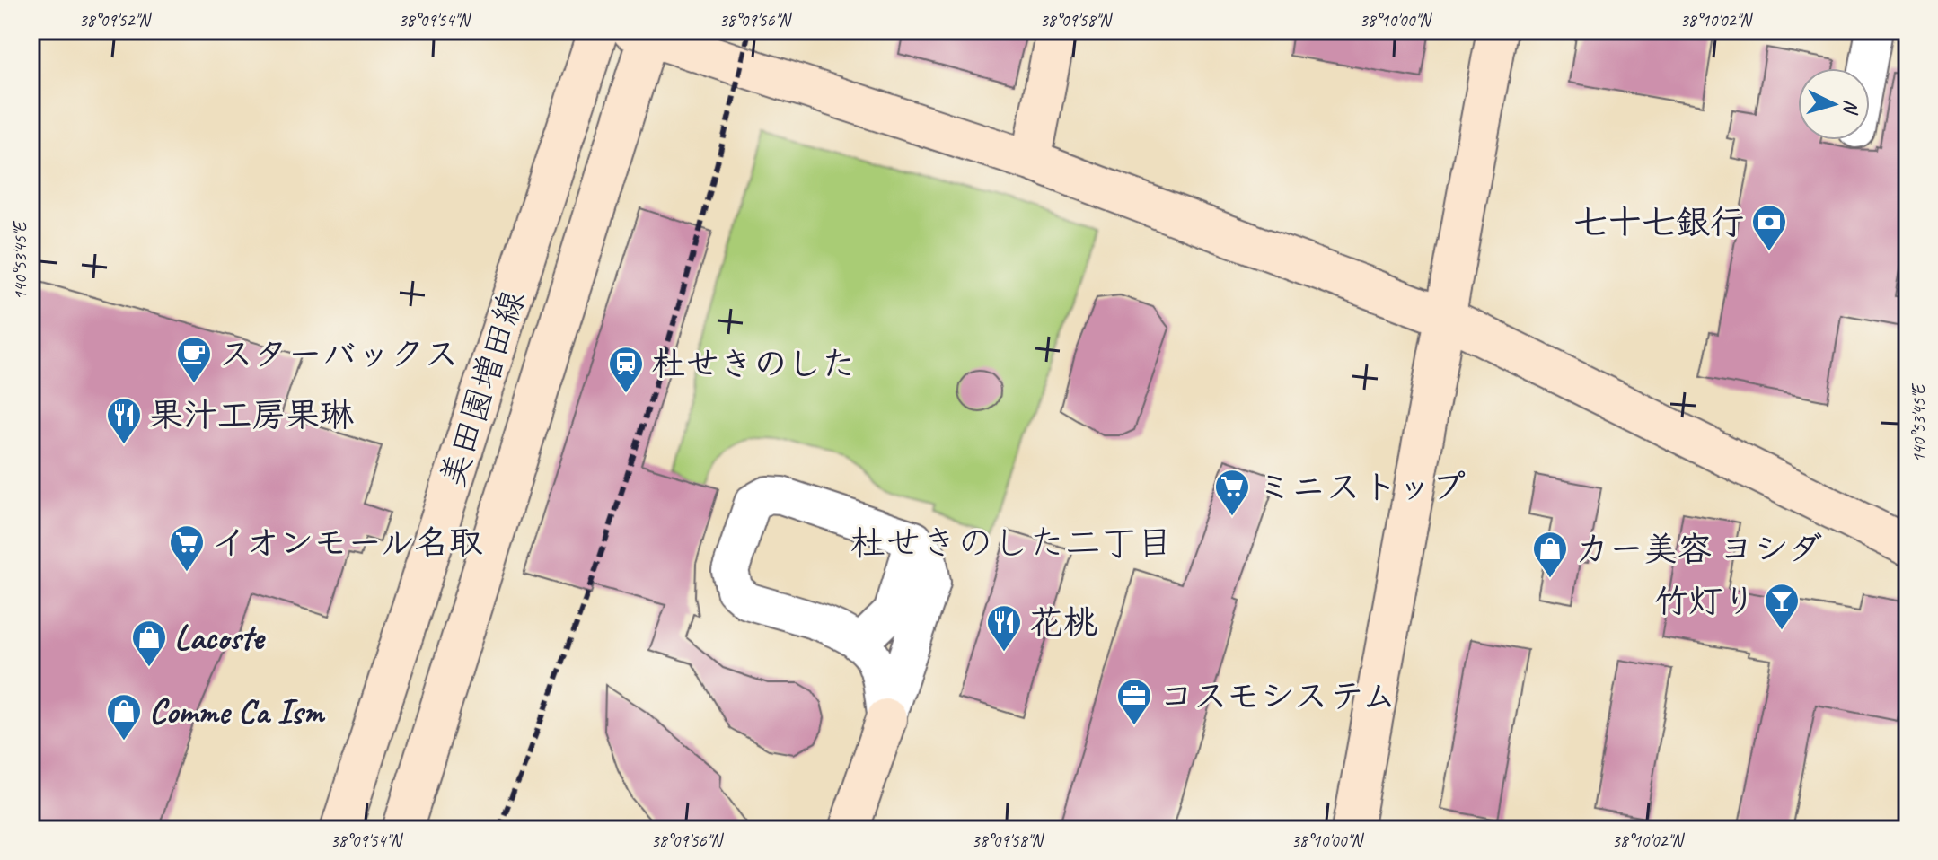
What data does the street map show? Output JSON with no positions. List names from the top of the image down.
{
  "streets": {
    "street": ["美田園増田線"]
  },
  "districts": ["杜せきのした二丁目"],
  "places": {
    "bank": ["七十七銀行"],
    "cafe": ["スターバックス"],
    "station": ["杜せきのした"],
    "restaurant": ["果汁工房果琳", "花桃"],
    "supermarket": ["ミニストップ", "イオンモール名取"],
    "shop": ["カー美容 ヨシダ", "Lacoste", "Comme Ca Ism"],
    "bar": ["竹灯り"],
    "office": ["コスモシステム"]
  },
  "north": "right",
  "coordinates": [
    "38°09'52\"N",
    "38°09'54\"N",
    "38°09'56\"N",
    "38°09'58\"N",
    "38°10'00\"N",
    "38°10'02\"N",
    "140°53'45\"E"
  ]
}
